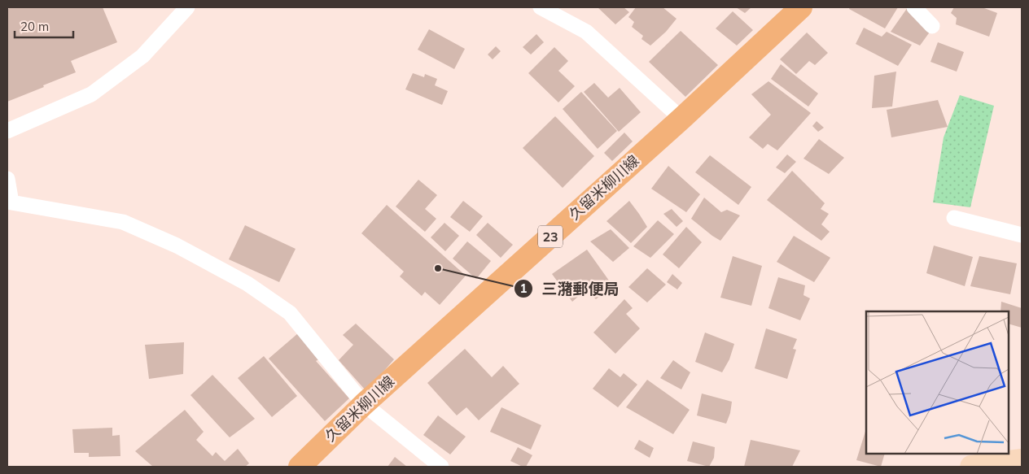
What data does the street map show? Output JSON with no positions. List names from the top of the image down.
{
  "streets": {
    "main road": ["久留米柳川線", "23"]
  },
  "places": ["三潴郵便局"],
  "scale_bar": "20 m"
}
